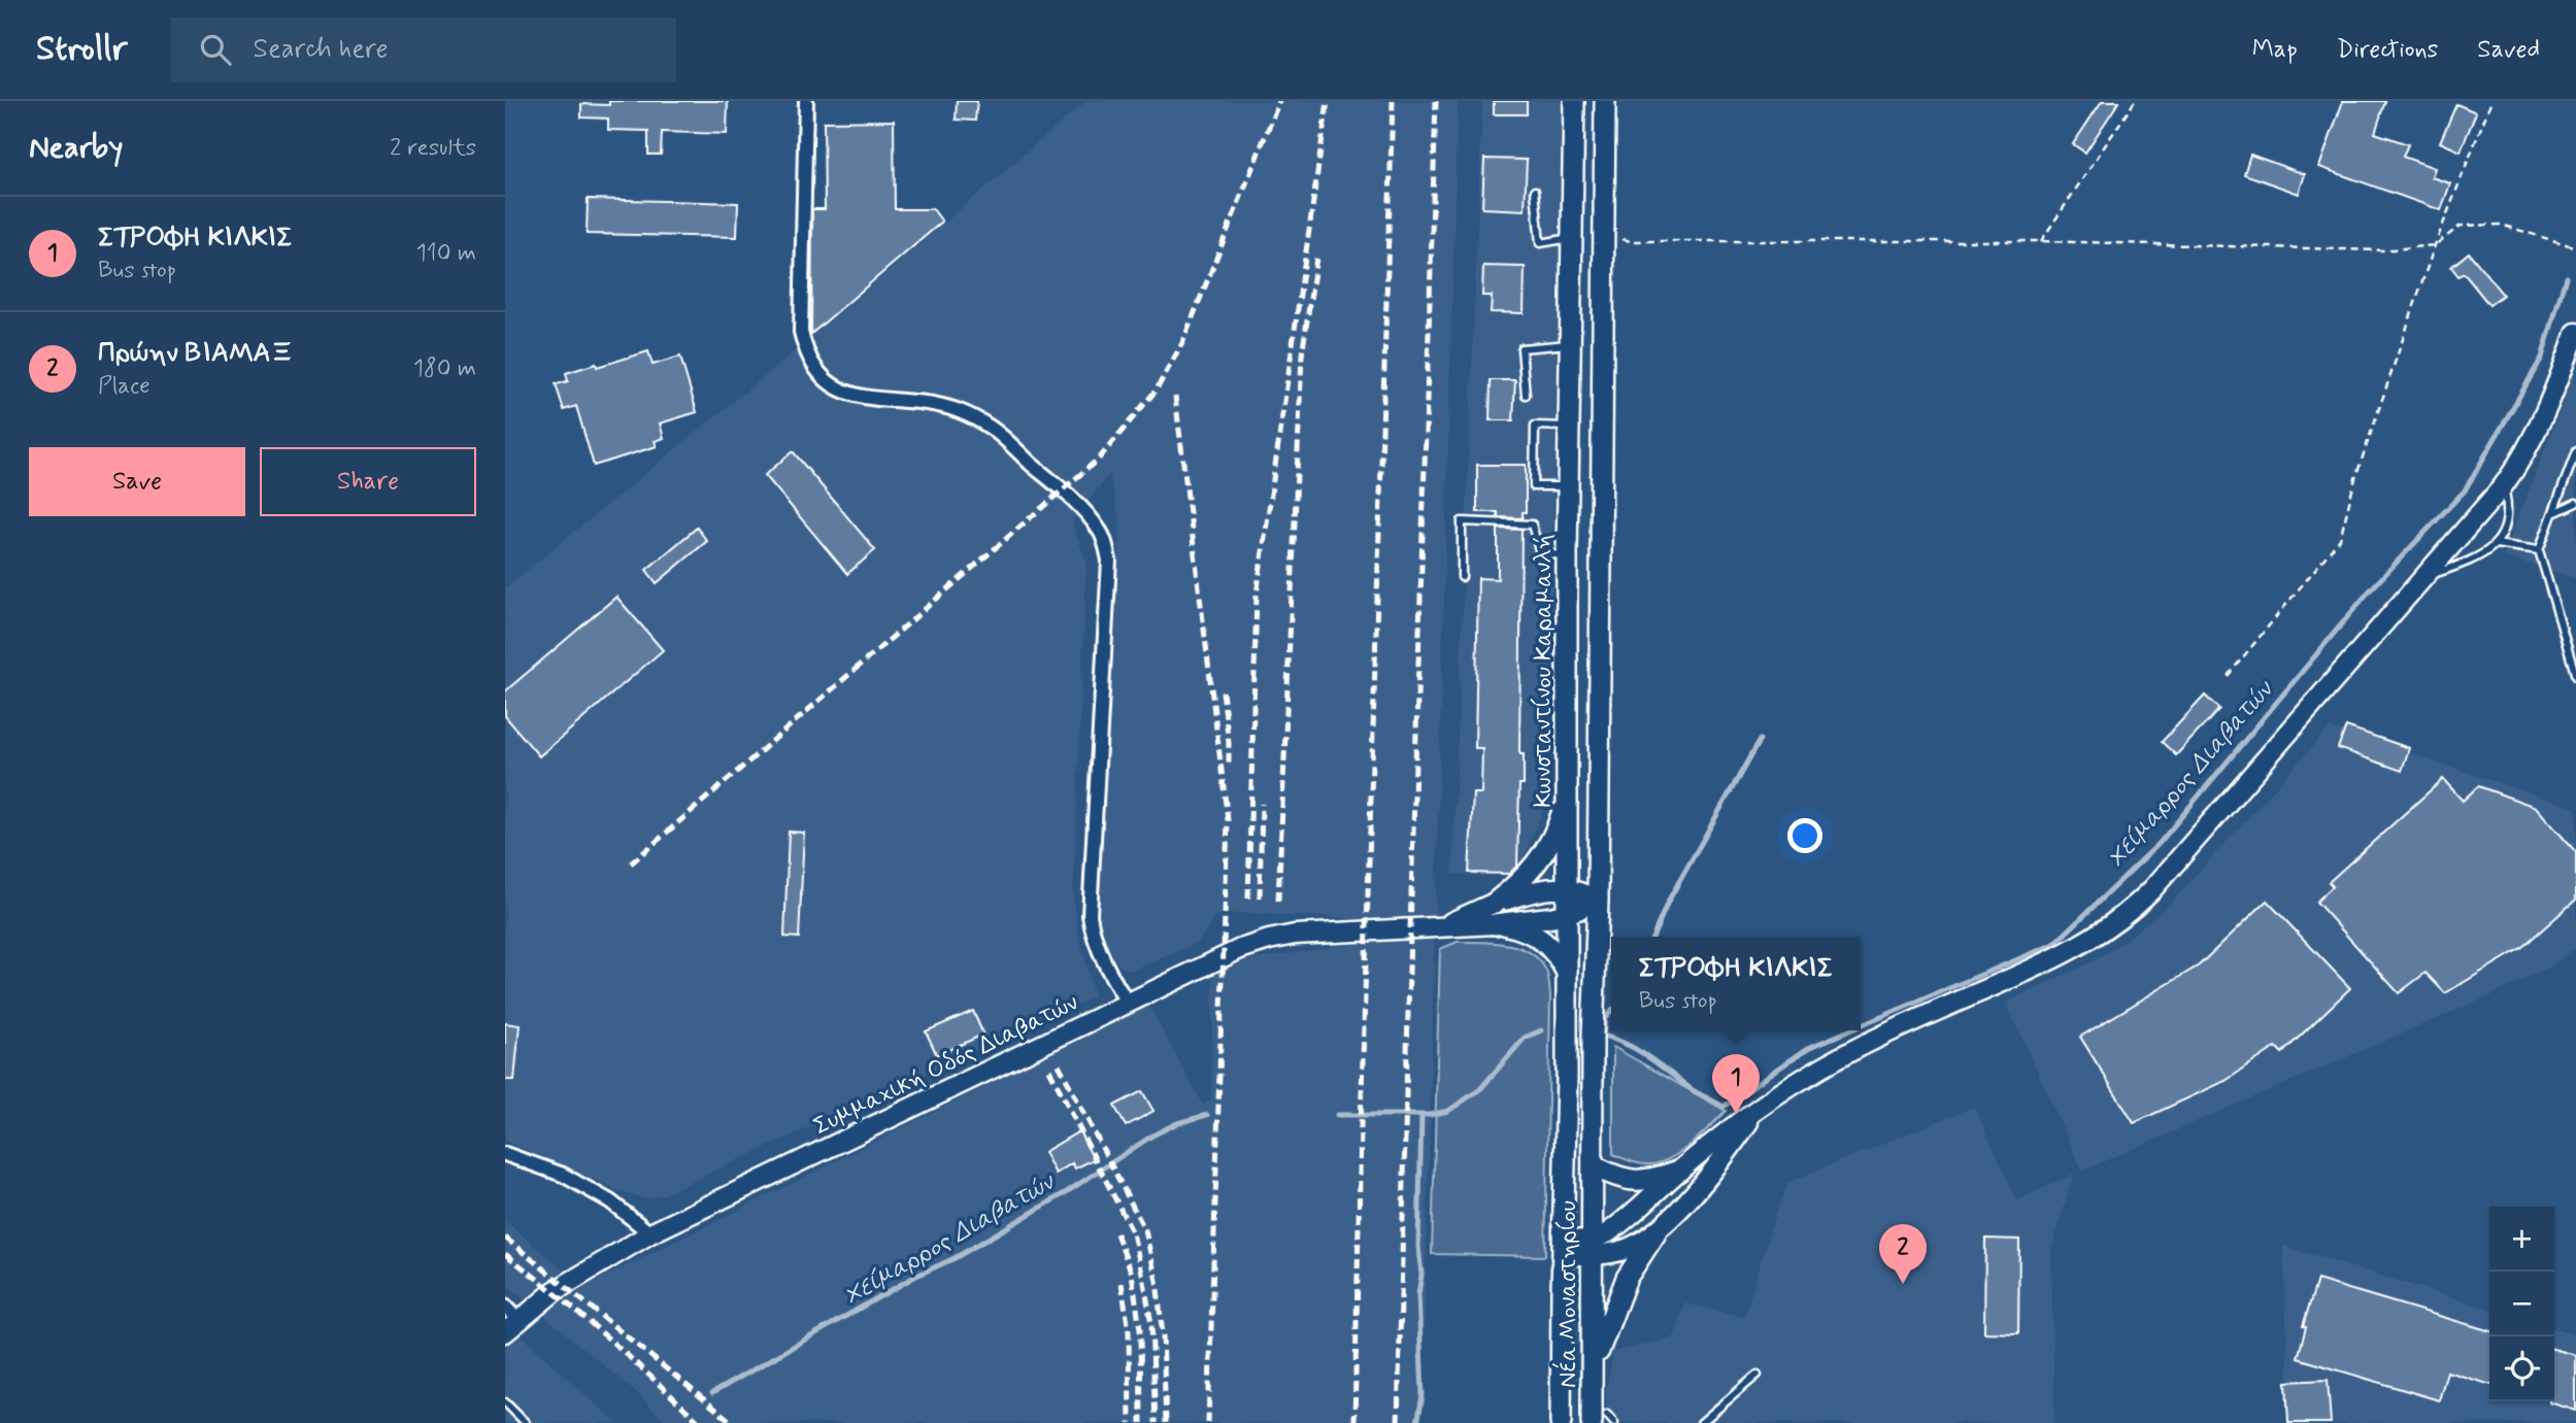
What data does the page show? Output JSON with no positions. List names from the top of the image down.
{
  "streets": {
    "main road": ["Κωνσταντίνου Καραμανλή", "Συμμαχική Οδός Διαβατών", "Νέα Μοναστηρίου"]
  },
  "crossings": [
    ["Κωνσταντίνου Καραμανλή", "Νέα Μοναστηρίου"]
  ],
  "water": ["Χείμαρρος Διαβατών"],
  "page": {
    "header": "Strollr",
    "search": "Search here",
    "nav": ["Map", "Directions", "Saved"],
    "heading": ["Nearby", "2 results"],
    "list": [
      {
        "mark": "1",
        "name": "ΣΤΡΟΦΗ ΚΙΛΚΙΣ",
        "note": "Bus stop",
        "value": "110 m"
      },
      {
        "mark": "2",
        "name": "Πρώην ΒΙΑΜΑΞ",
        "note": "Place",
        "value": "180 m"
      }
    ],
    "buttons": ["Save", "Share"],
    "popup": ["ΣΤΡΟΦΗ ΚΙΛΚΙΣ", "Bus stop"],
    "pins": ["1", "2"],
    "map_buttons": ["+", "−"]
  }
}
